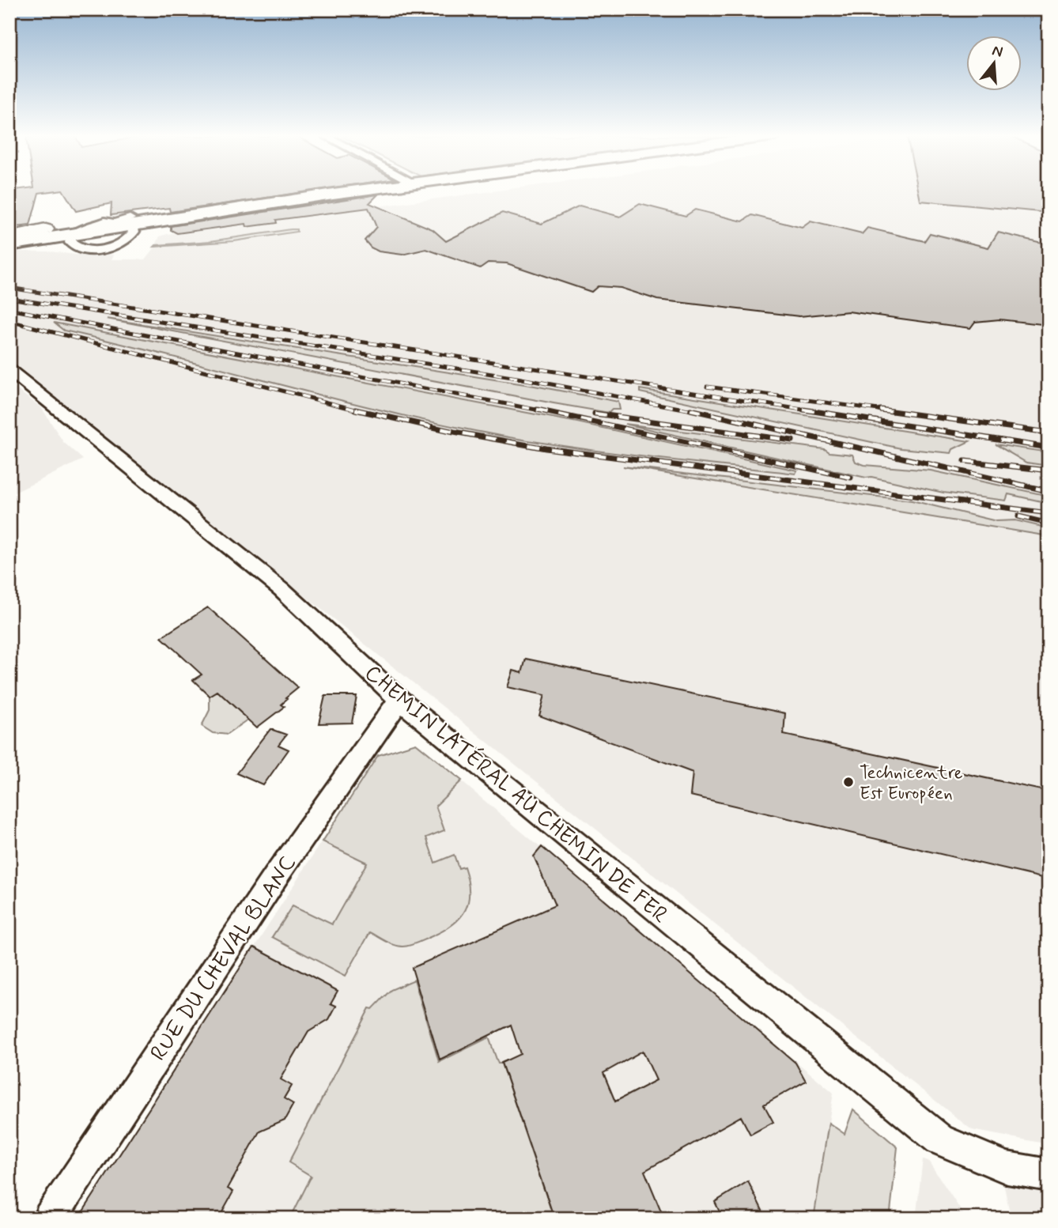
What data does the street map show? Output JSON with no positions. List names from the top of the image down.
{
  "streets": {
    "street": ["CHEMIN LATÉRAL AU CHEMIN DE FER", "RUE DU CHEVAL BLANC"]
  },
  "crossings": [
    ["CHEMIN LATÉRAL AU CHEMIN DE FER", "RUE DU CHEVAL BLANC"]
  ],
  "places": ["Technicentre Est Européen"],
  "north": "top"
}
